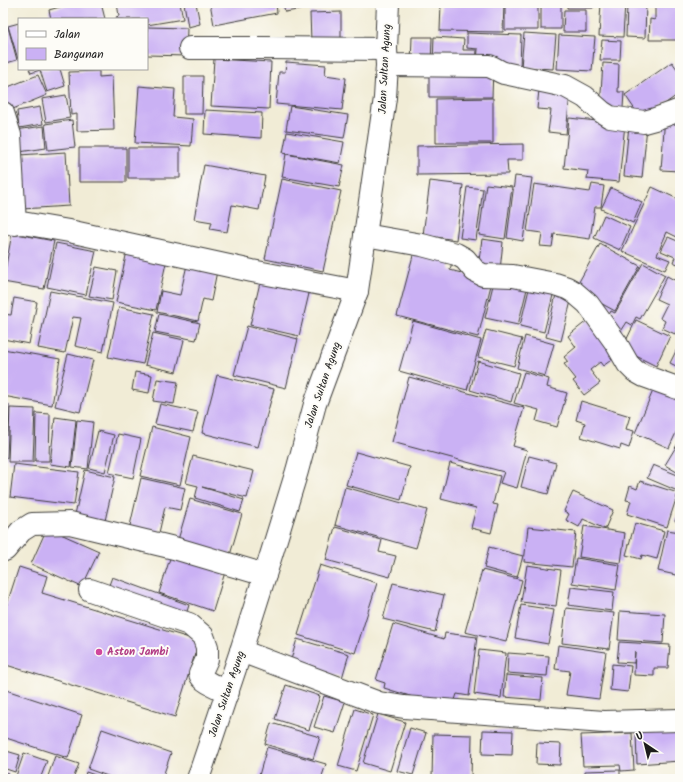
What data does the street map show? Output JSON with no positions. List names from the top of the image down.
{
  "streets": {
    "main road": ["Jalan Sultan Agung"]
  },
  "places": ["Aston Jambi"],
  "legend": ["Jalan", "Bangunan"],
  "north": "top left"
}
